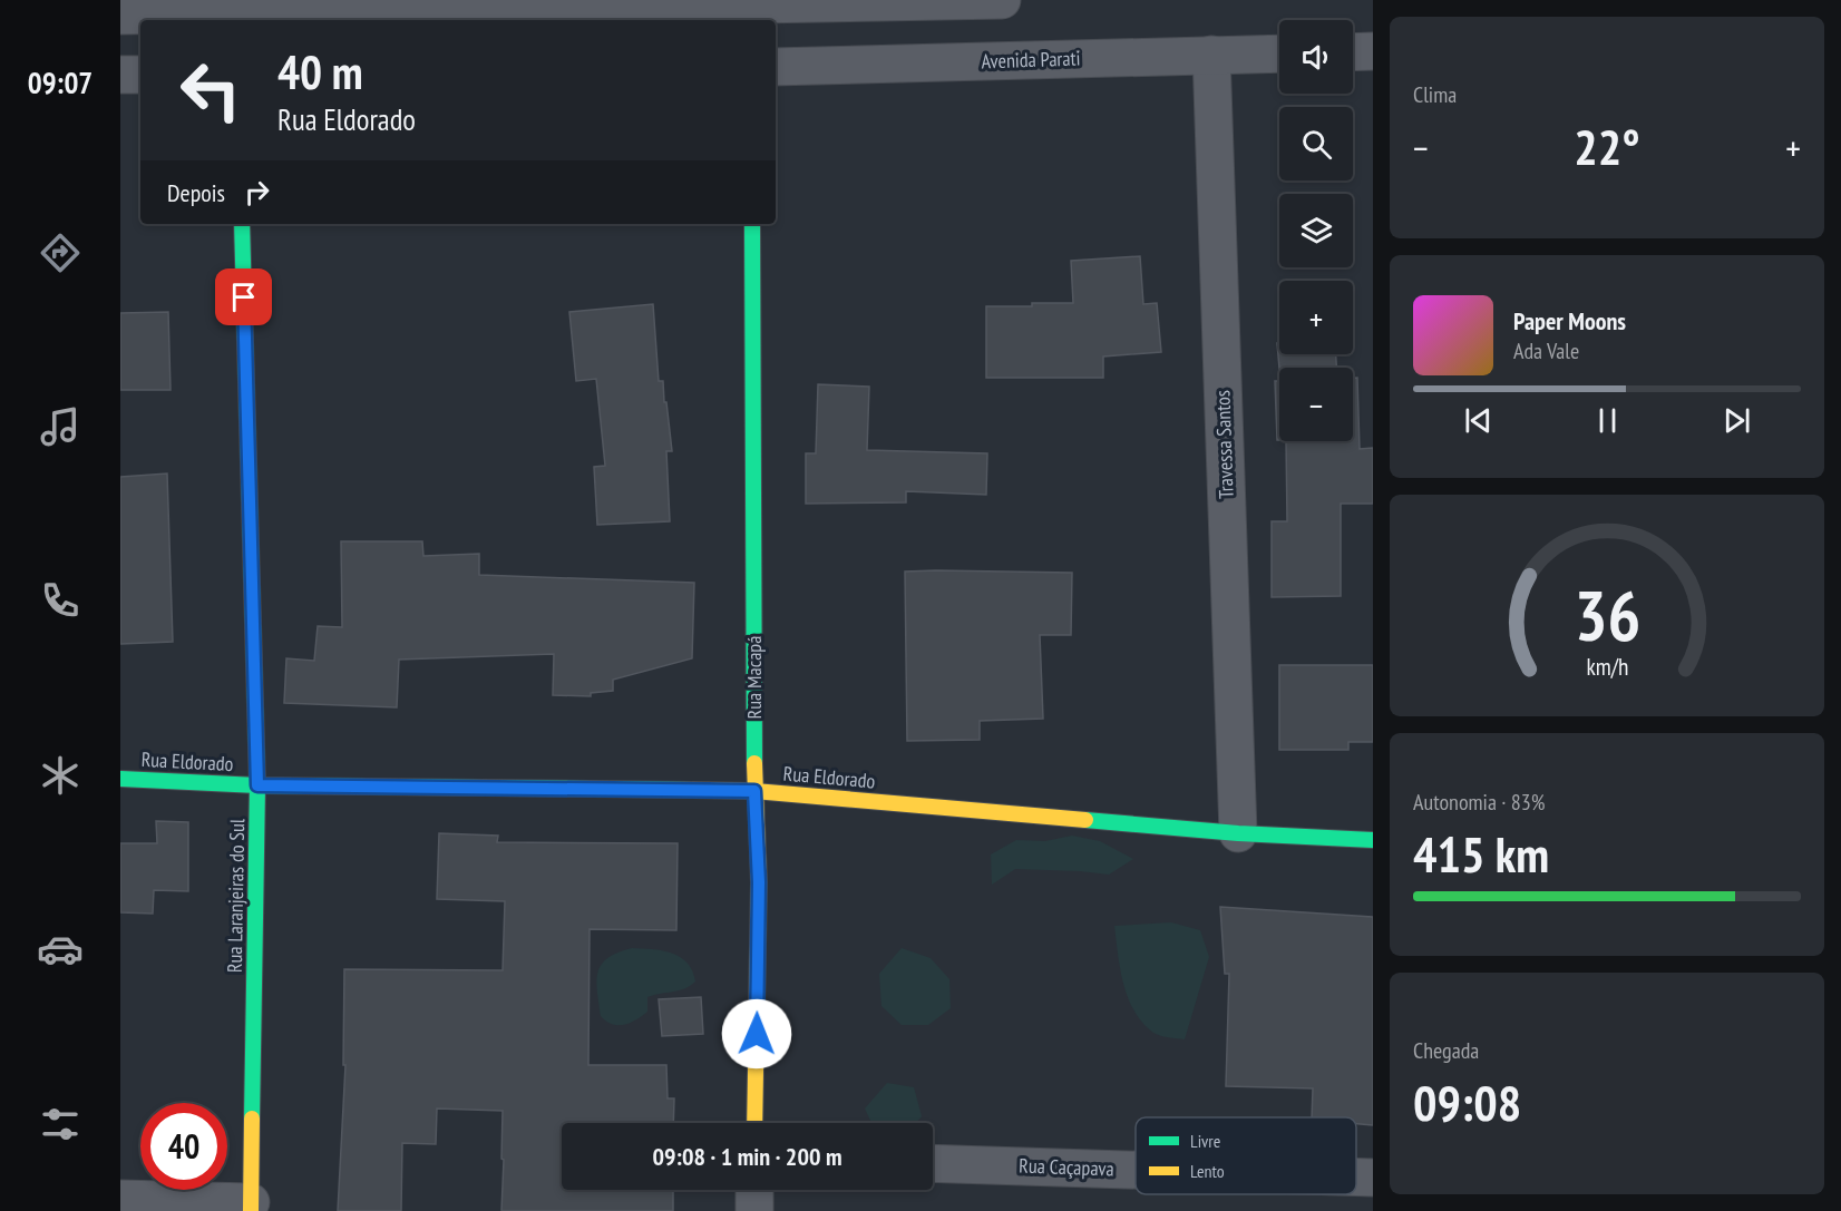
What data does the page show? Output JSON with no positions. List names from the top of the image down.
{
  "streets": {
    "street": [
      "Avenida Parati",
      "Travessa Santos",
      "Rua Macapá",
      "Rua Eldorado",
      "Rua Laranjeiras do Sul",
      "Rua Caçapava"
    ]
  },
  "crossings": [
    ["Avenida Parati", "Travessa Santos"],
    ["Travessa Santos", "Rua Eldorado"],
    ["Rua Macapá", "Rua Eldorado"],
    ["Rua Eldorado", "Rua Laranjeiras do Sul"]
  ],
  "legend": ["Livre", "Lento"],
  "page": {
    "tabs": "09:07",
    "tile": [
      "Clima",
      ["Autonomia · 83%", "415 km"],
      ["Chegada", "09:08"]
    ],
    "map_buttons": ["+", "−"],
    "turn": ["40 m", "Rua Eldorado"],
    "heat": ["−", "22°", "+"],
    "then": "Depois",
    "song": ["Paper Moons", "Ada Vale"],
    "limit": "40",
    "trip": "09:08 · 1 min · 200 m",
    "gauge": ["36", "km/h"]
  }
}
